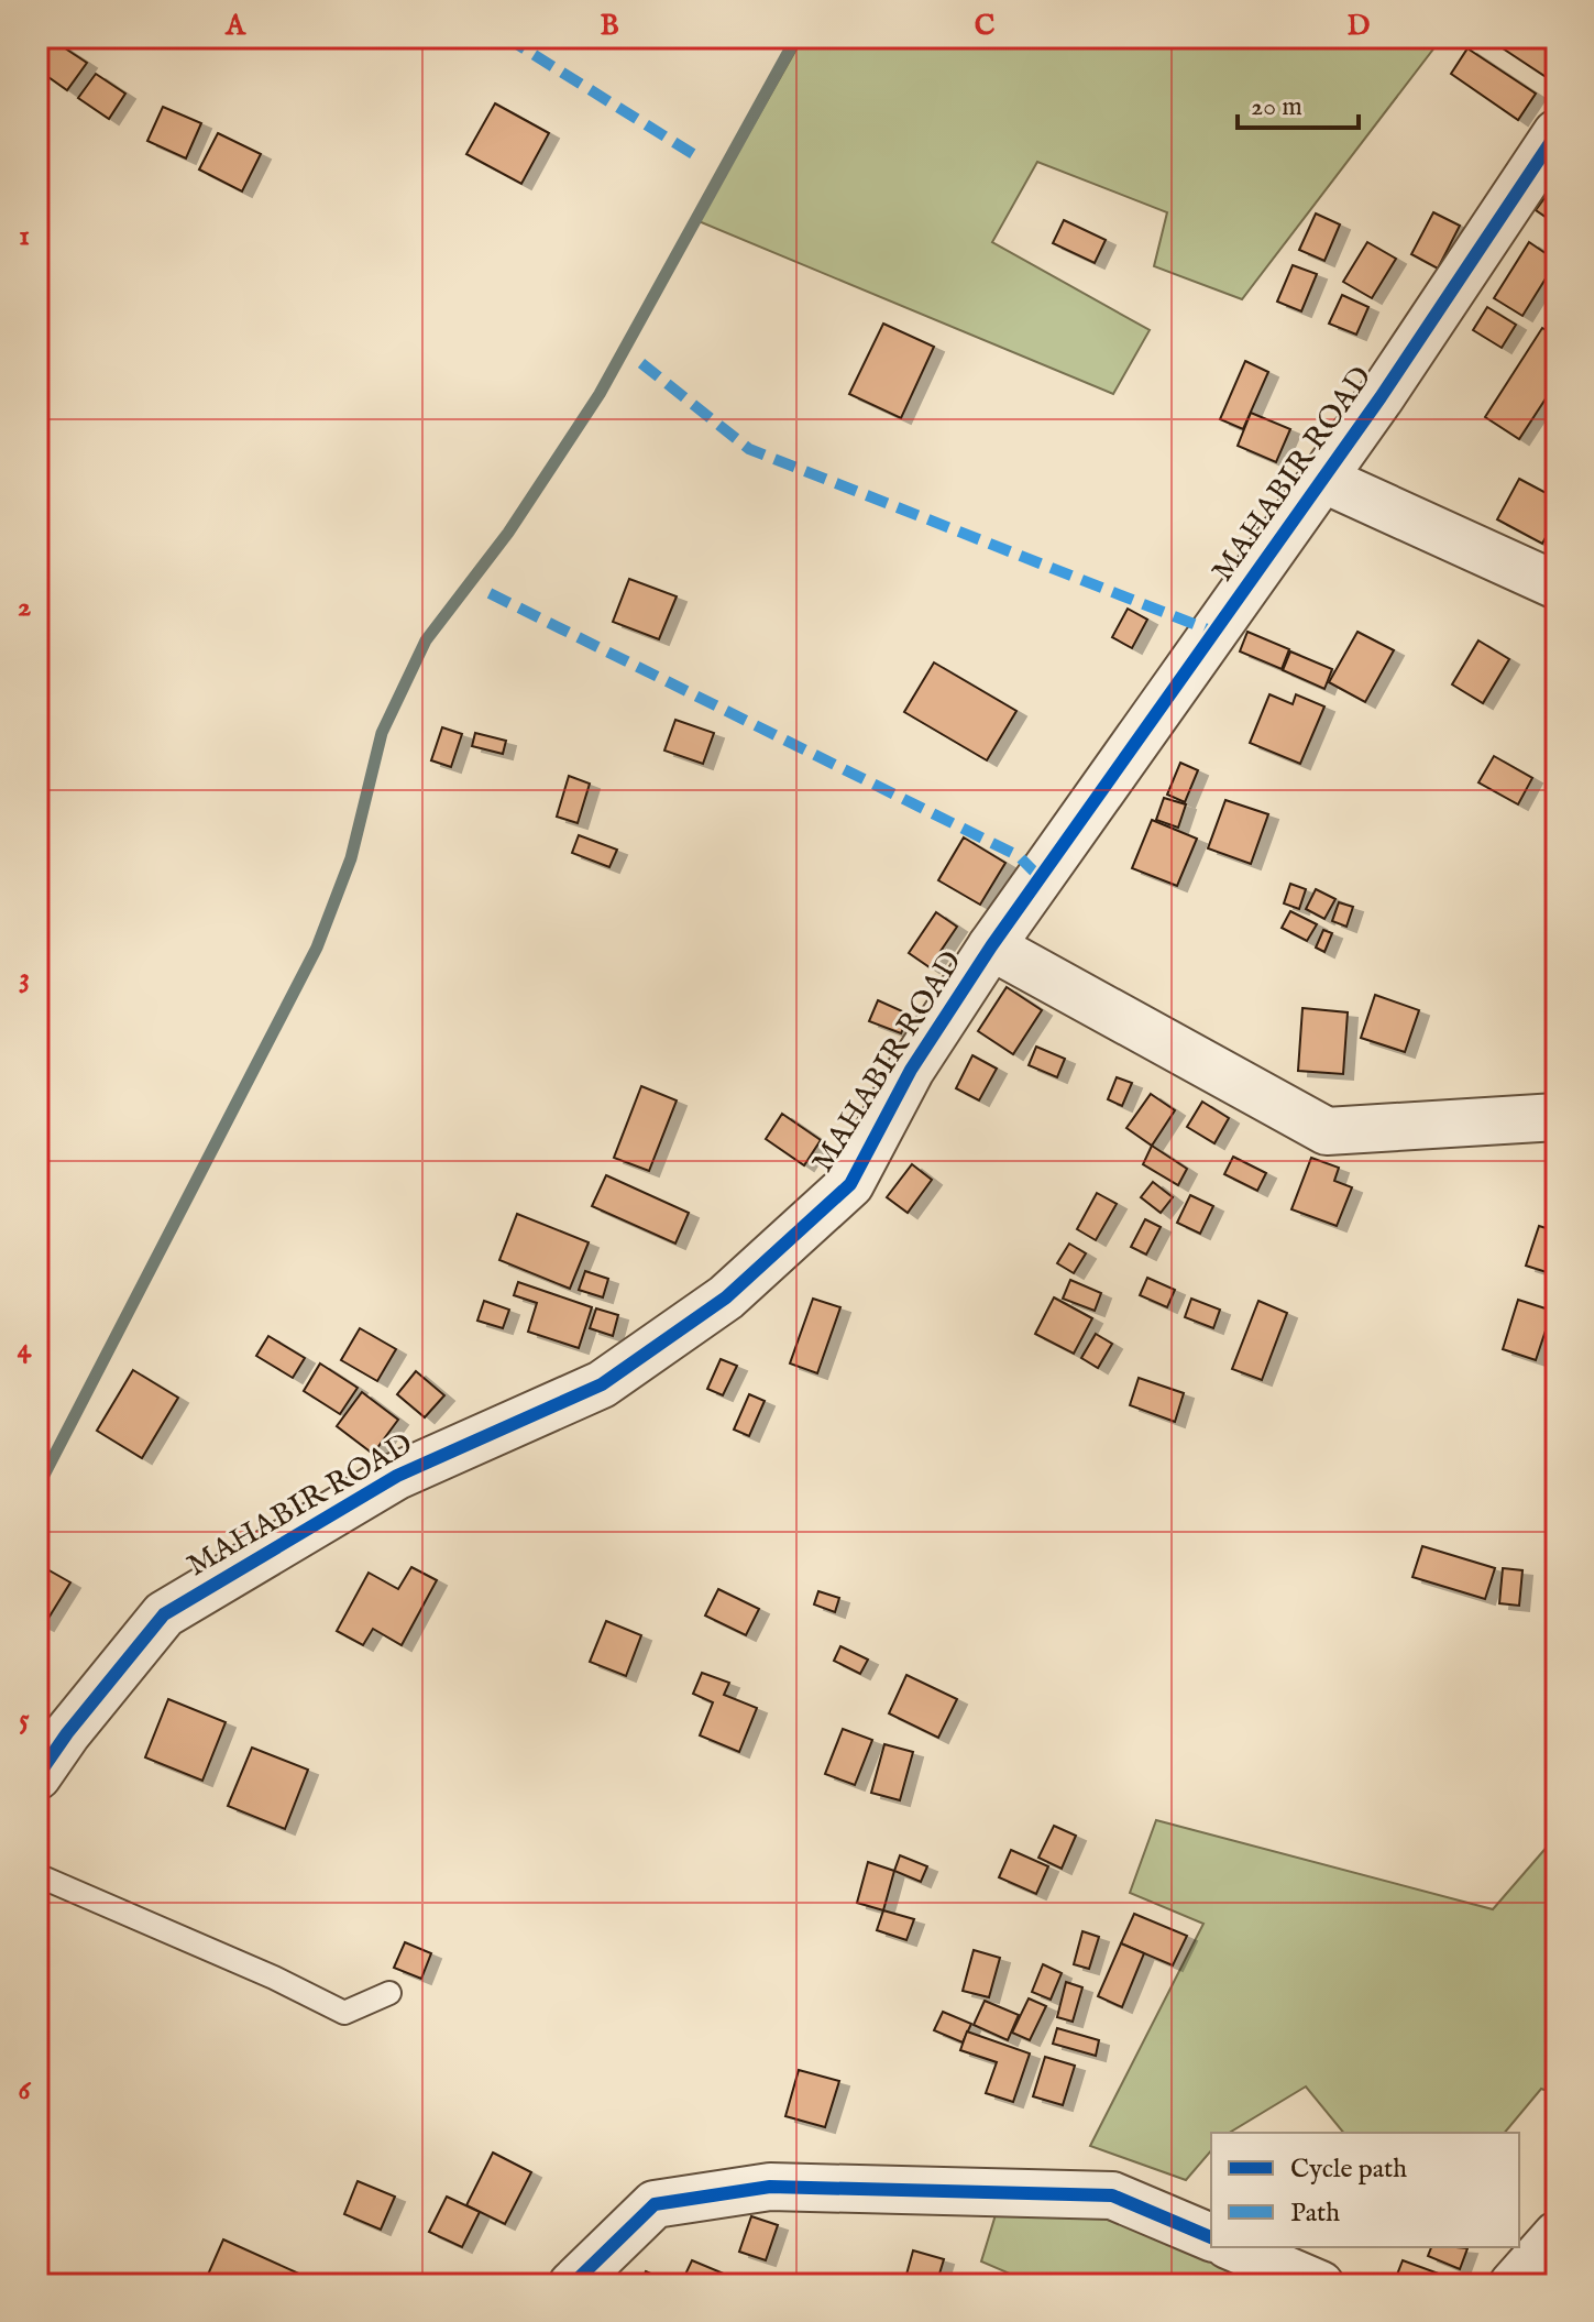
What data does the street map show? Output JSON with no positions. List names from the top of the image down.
{
  "streets": {
    "street": ["MAHABIR ROAD"]
  },
  "legend": ["Cycle path", "Path"],
  "scale_bar": "20 m",
  "grid": {
    "columns": [
      "A",
      "B",
      "C",
      "D"
    ],
    "rows": [
      "1",
      "2",
      "3",
      "4",
      "5",
      "6"
    ]
  }
}
